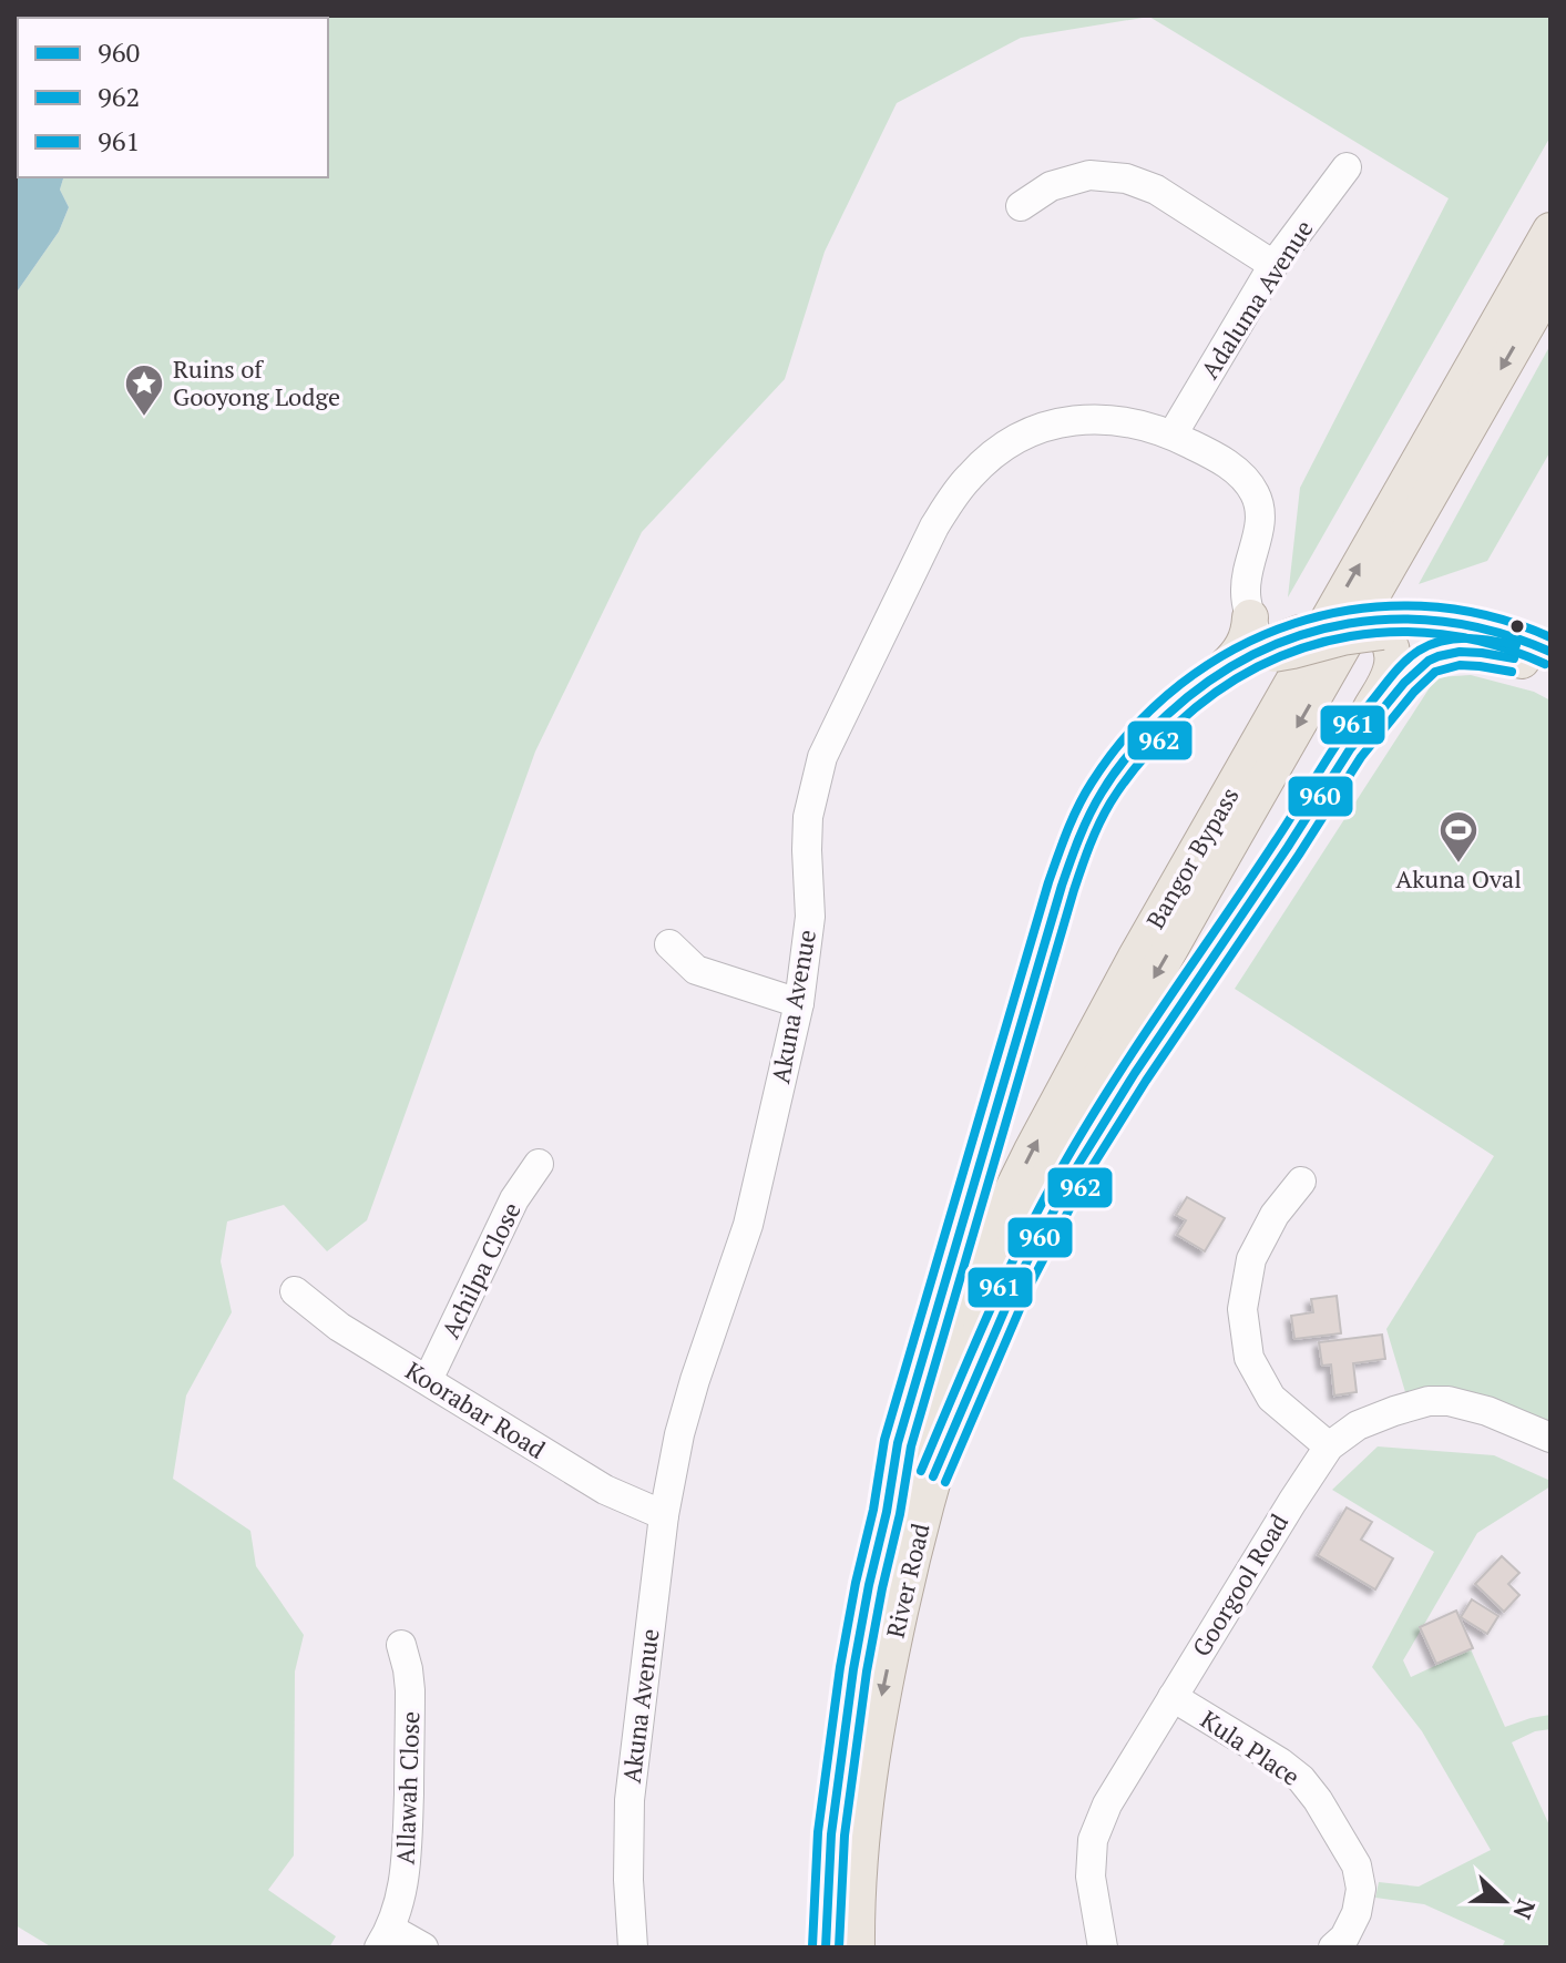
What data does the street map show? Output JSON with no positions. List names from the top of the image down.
{
  "streets": {
    "main road": ["Bangor Bypass", "River Road"],
    "street": [
      "Adaluma Avenue",
      "Akuna Avenue",
      "Achilpa Close",
      "Koorabar Road",
      "Goorgool Road",
      "Kula Place",
      "Allawah Close"
    ]
  },
  "crossings": [
    ["Adaluma Avenue", "Akuna Avenue"],
    ["Bangor Bypass", "River Road"],
    ["Akuna Avenue", "Koorabar Road"],
    ["Achilpa Close", "Koorabar Road"],
    ["Goorgool Road", "Kula Place"]
  ],
  "places": {
    "place": ["Ruins of Gooyong Lodge"],
    "sports": ["Akuna Oval"]
  },
  "lines": ["transit line 961", "transit line 960", "transit line 962"],
  "legend": ["960", "962", "961"],
  "north": "right"
}
